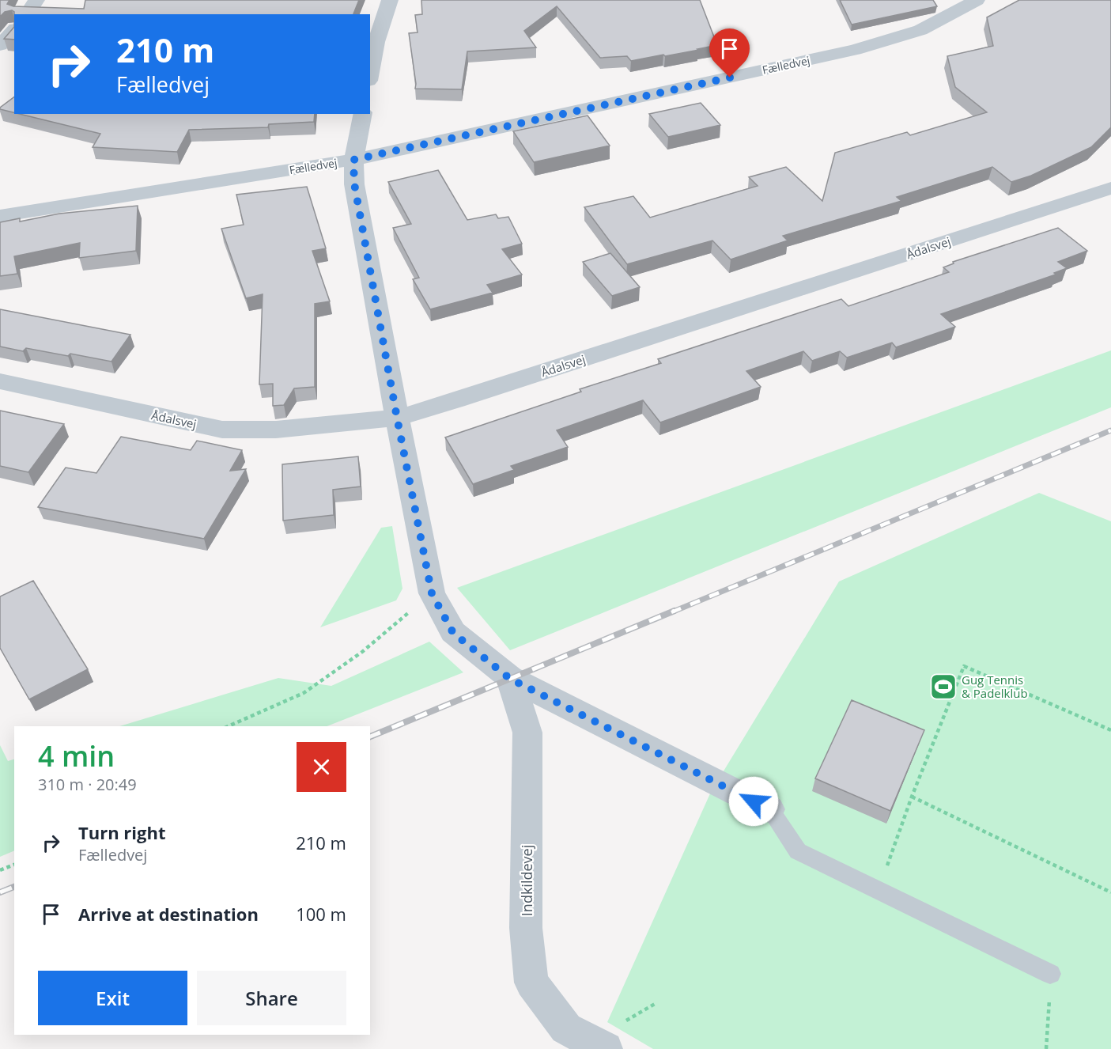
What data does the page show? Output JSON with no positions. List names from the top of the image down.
{
  "streets": {
    "street": ["Fælledvej", "Ådalsvej", "Indkildevej"]
  },
  "places": {
    "sports": ["Gug Tennis & Padelklub"]
  },
  "page": {
    "turn": ["210 m", "Fælledvej"],
    "heading": ["4 min", "310 m · 20:49"],
    "list": [
      {
        "name": "Turn right",
        "note": "Fælledvej",
        "value": "210 m"
      },
      {
        "name": "Arrive at destination",
        "value": "100 m"
      }
    ],
    "buttons": ["Exit", "Share"]
  }
}
